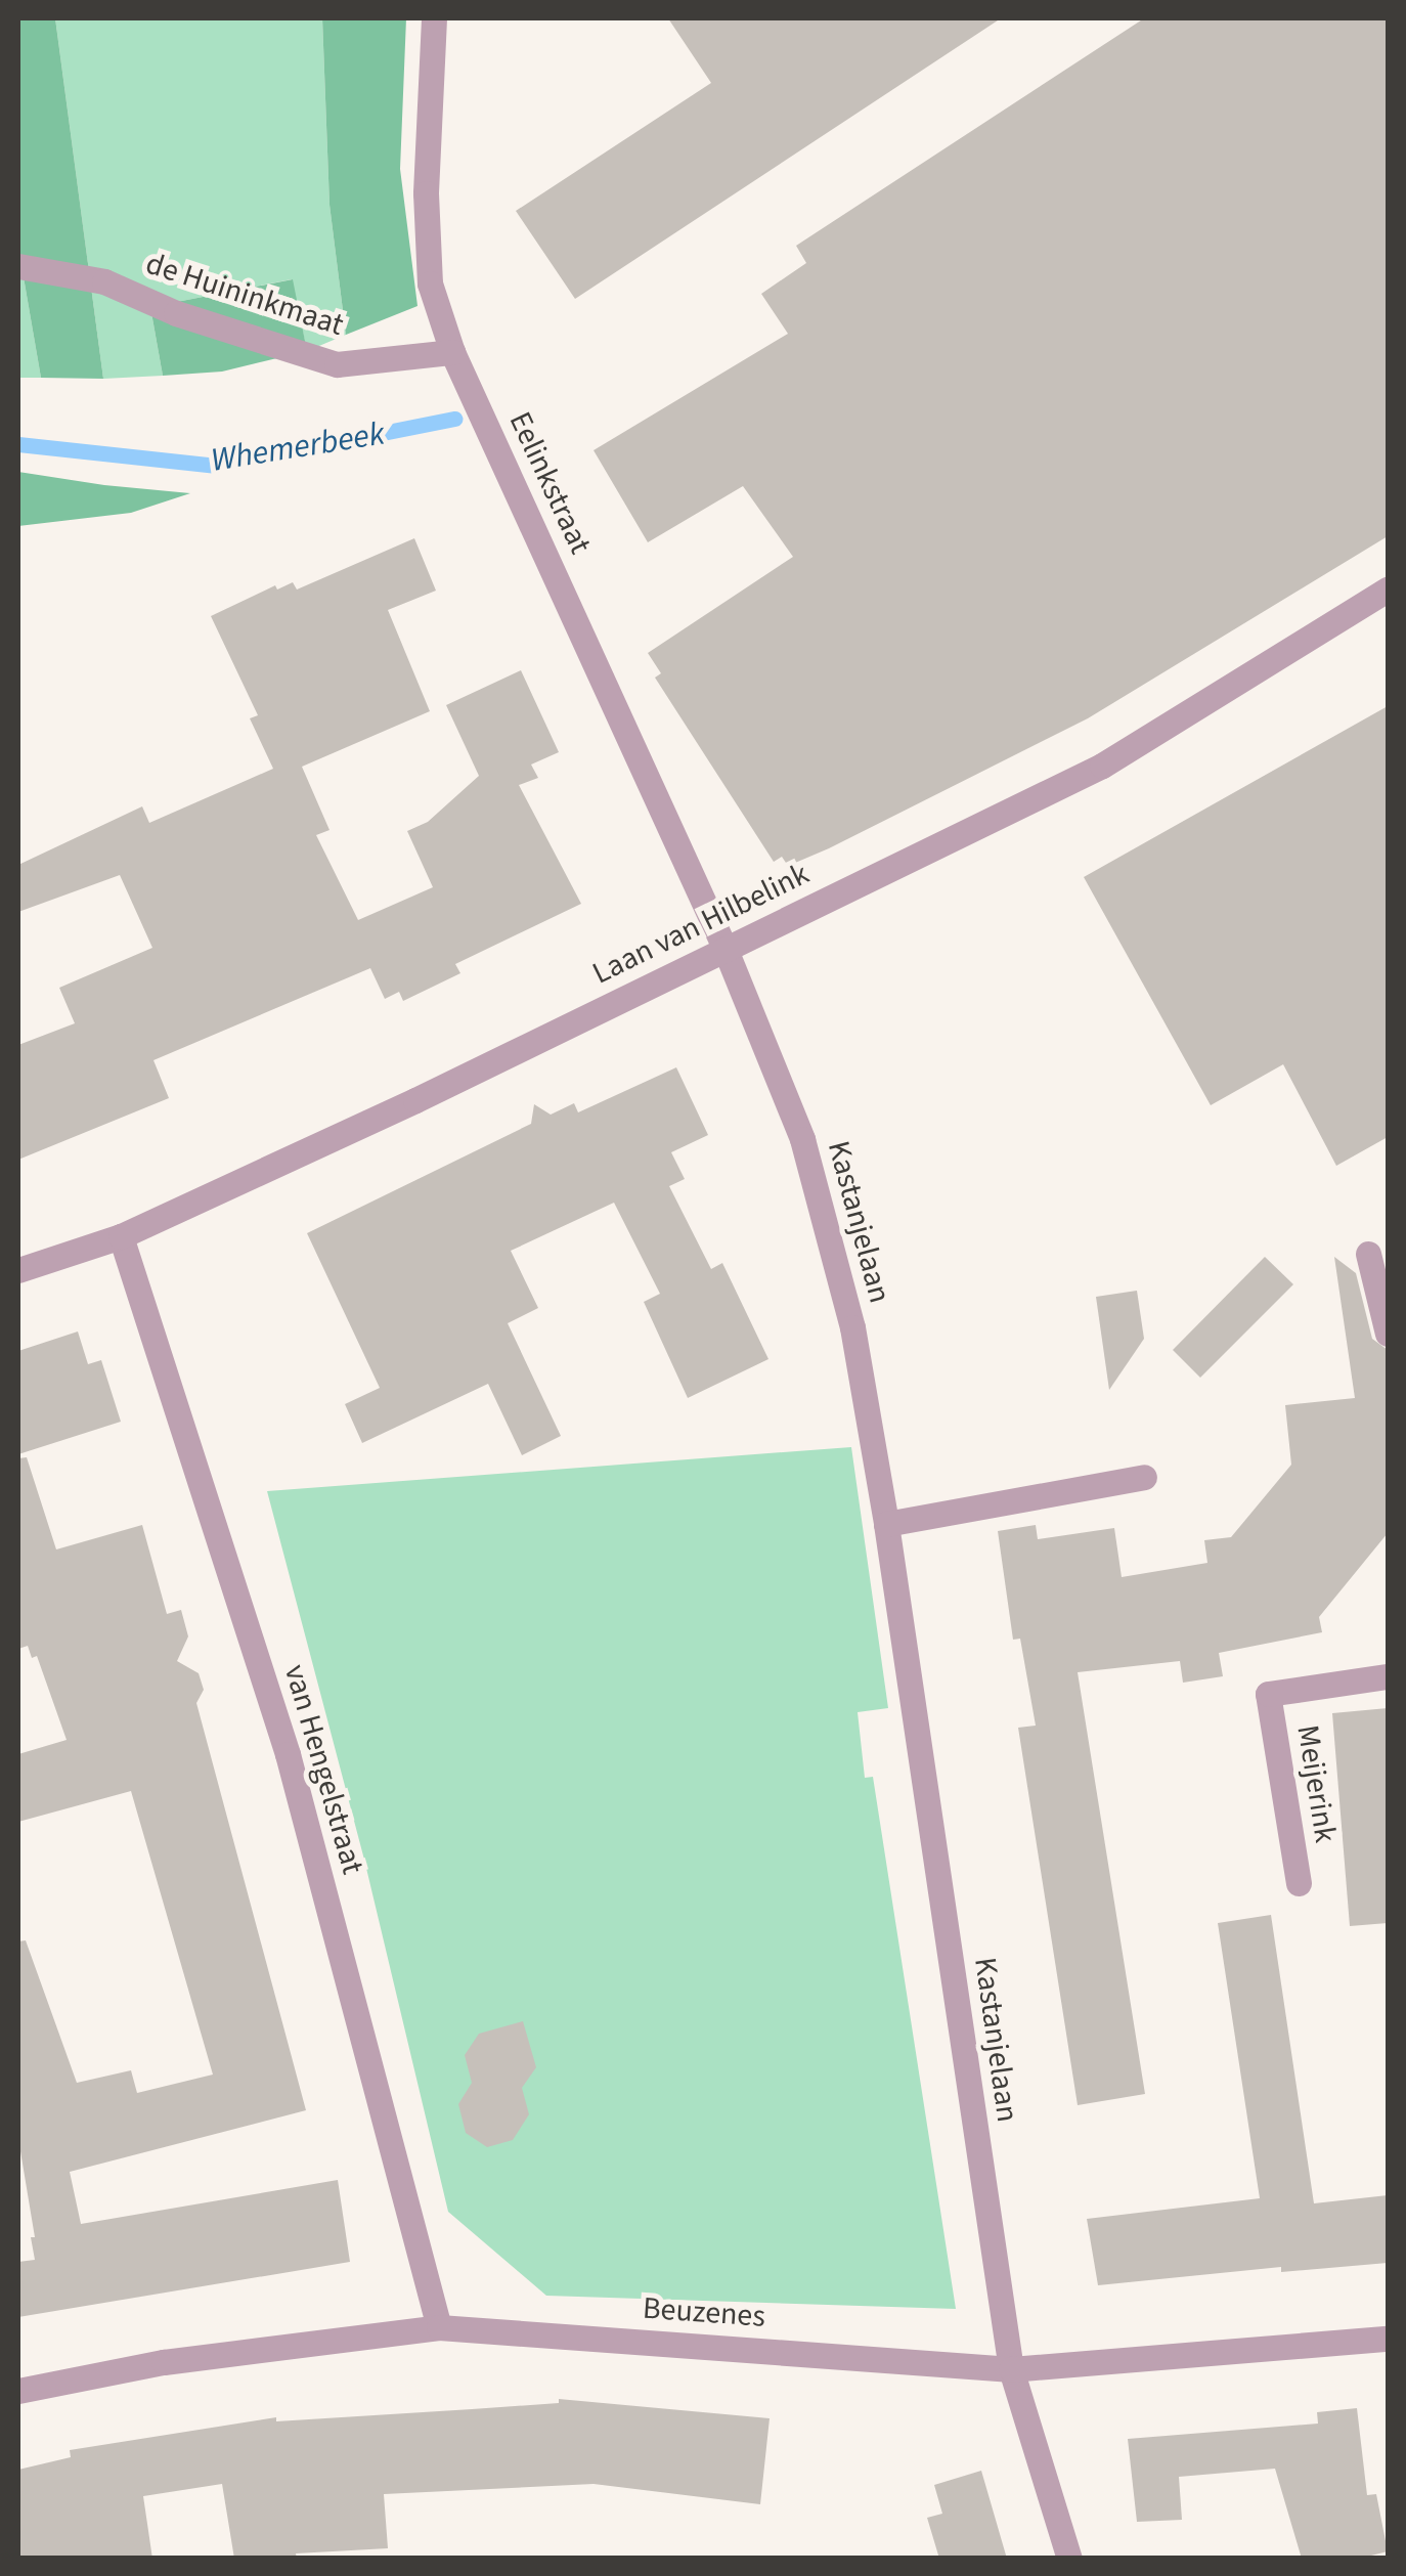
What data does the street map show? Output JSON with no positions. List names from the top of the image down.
{
  "streets": {
    "street": [
      "de Huininkmaat",
      "Eelinkstraat",
      "Laan van Hilbelink",
      "Kastanjelaan",
      "van Hengelstraat",
      "Meijerink",
      "Beuzenes"
    ]
  },
  "crossings": [
    ["de Huininkmaat", "Eelinkstraat"],
    ["Eelinkstraat", "Laan van Hilbelink"],
    ["Eelinkstraat", "Kastanjelaan"],
    ["Laan van Hilbelink", "Kastanjelaan"],
    ["Laan van Hilbelink", "van Hengelstraat"],
    ["Kastanjelaan", "Beuzenes"],
    ["van Hengelstraat", "Beuzenes"]
  ],
  "water": ["Whemerbeek"]
}
